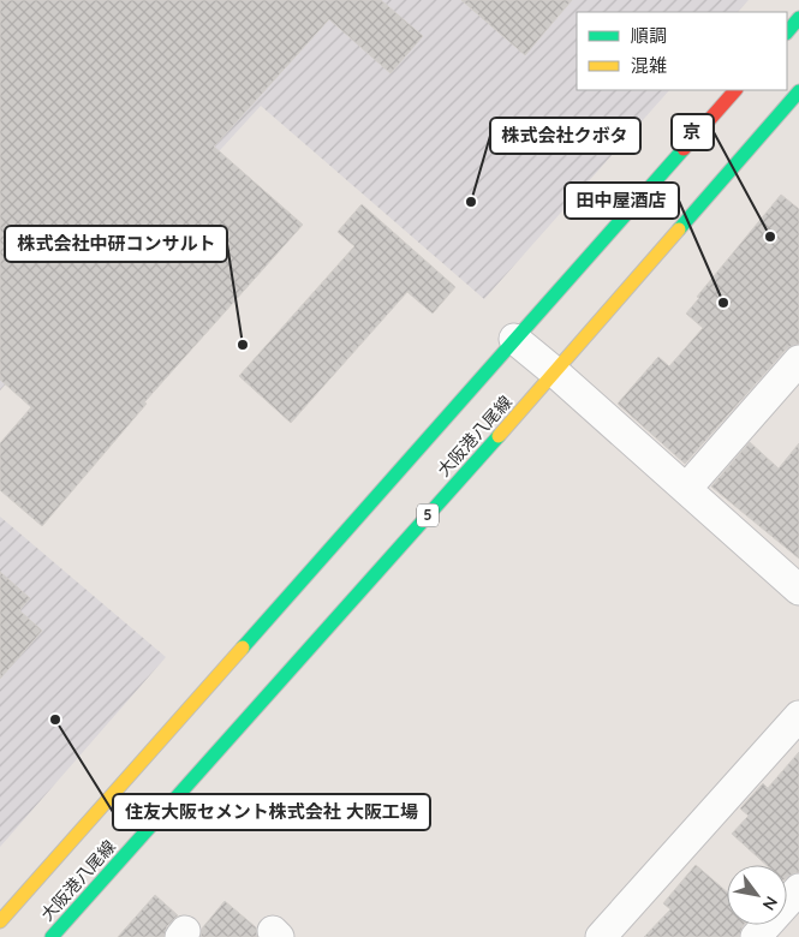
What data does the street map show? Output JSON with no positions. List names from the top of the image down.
{
  "streets": {
    "main road": ["大阪港八尾線", "5"]
  },
  "places": [
    "株式会社クボタ",
    "京",
    "田中屋酒店",
    "株式会社中研コンサルト",
    "住友大阪セメント株式会社 大阪工場"
  ],
  "legend": ["順調", "混雑"],
  "north": "bottom right"
}
